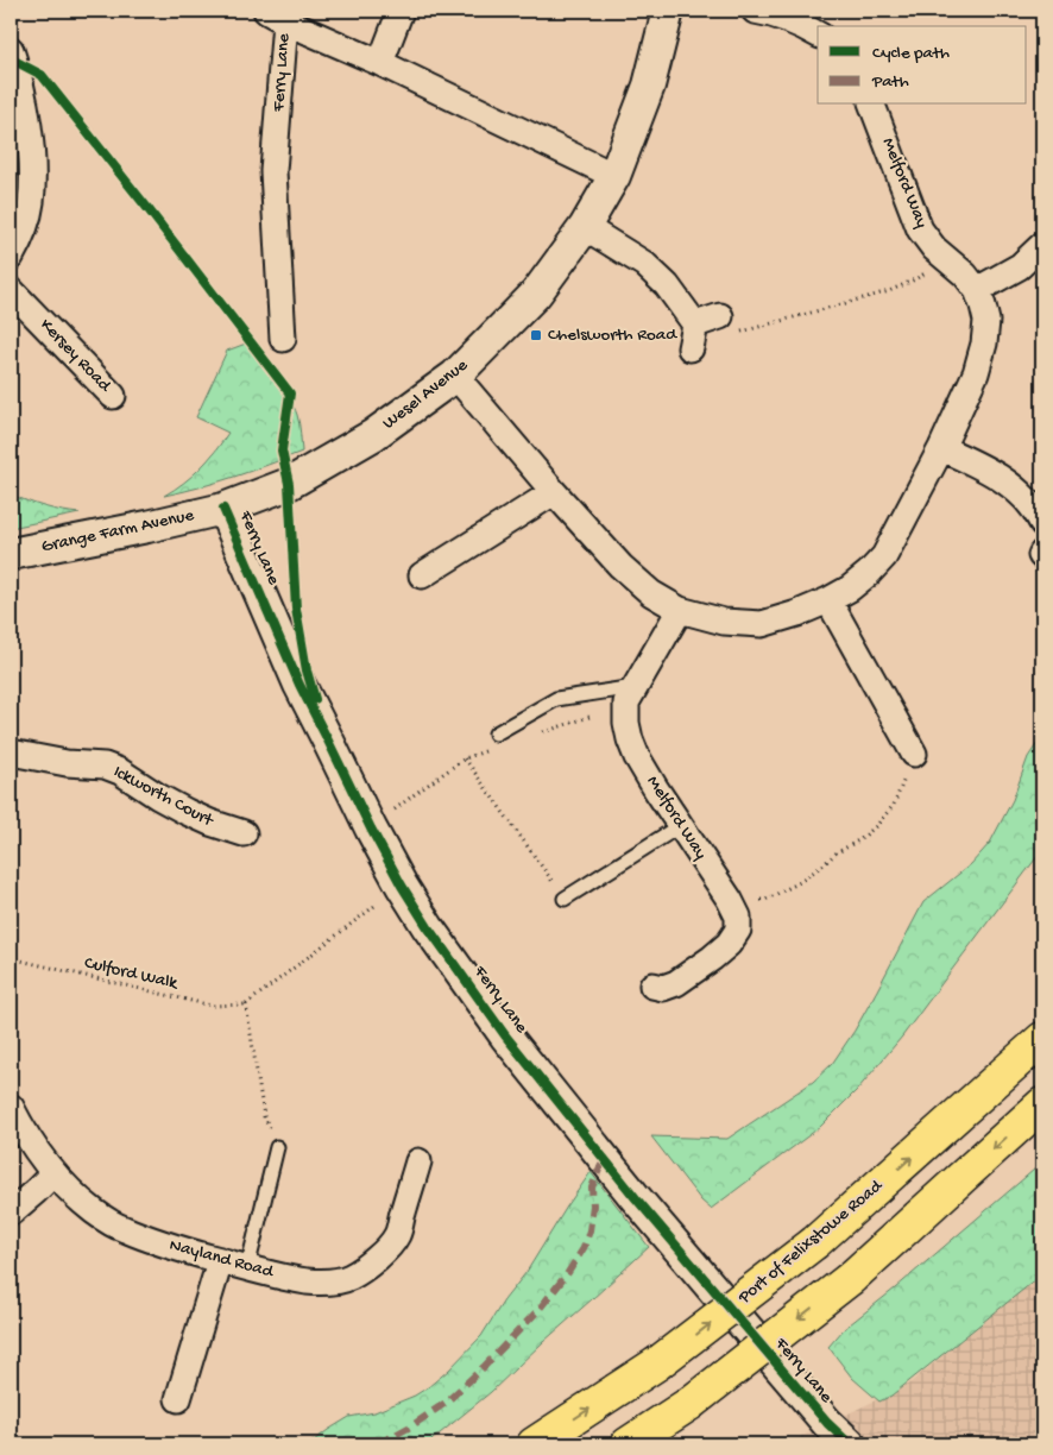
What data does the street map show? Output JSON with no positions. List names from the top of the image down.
{
  "streets": {
    "highway": ["Port of Felixstowe Road"],
    "street": [
      "Ferry Lane",
      "Melford Way",
      "Kersey Road",
      "Wesel Avenue",
      "Grange Farm Avenue",
      "Ickworth Court",
      "Nayland Road"
    ],
    "path": ["Culford Walk"]
  },
  "crossings": [
    ["Ferry Lane", "Wesel Avenue"],
    ["Ferry Lane", "Grange Farm Avenue"],
    ["Melford Way", "Wesel Avenue"],
    ["Wesel Avenue", "Grange Farm Avenue"]
  ],
  "places": {
    "transit": ["Chelsworth Road"]
  },
  "legend": ["Cycle path", "Path"]
}
